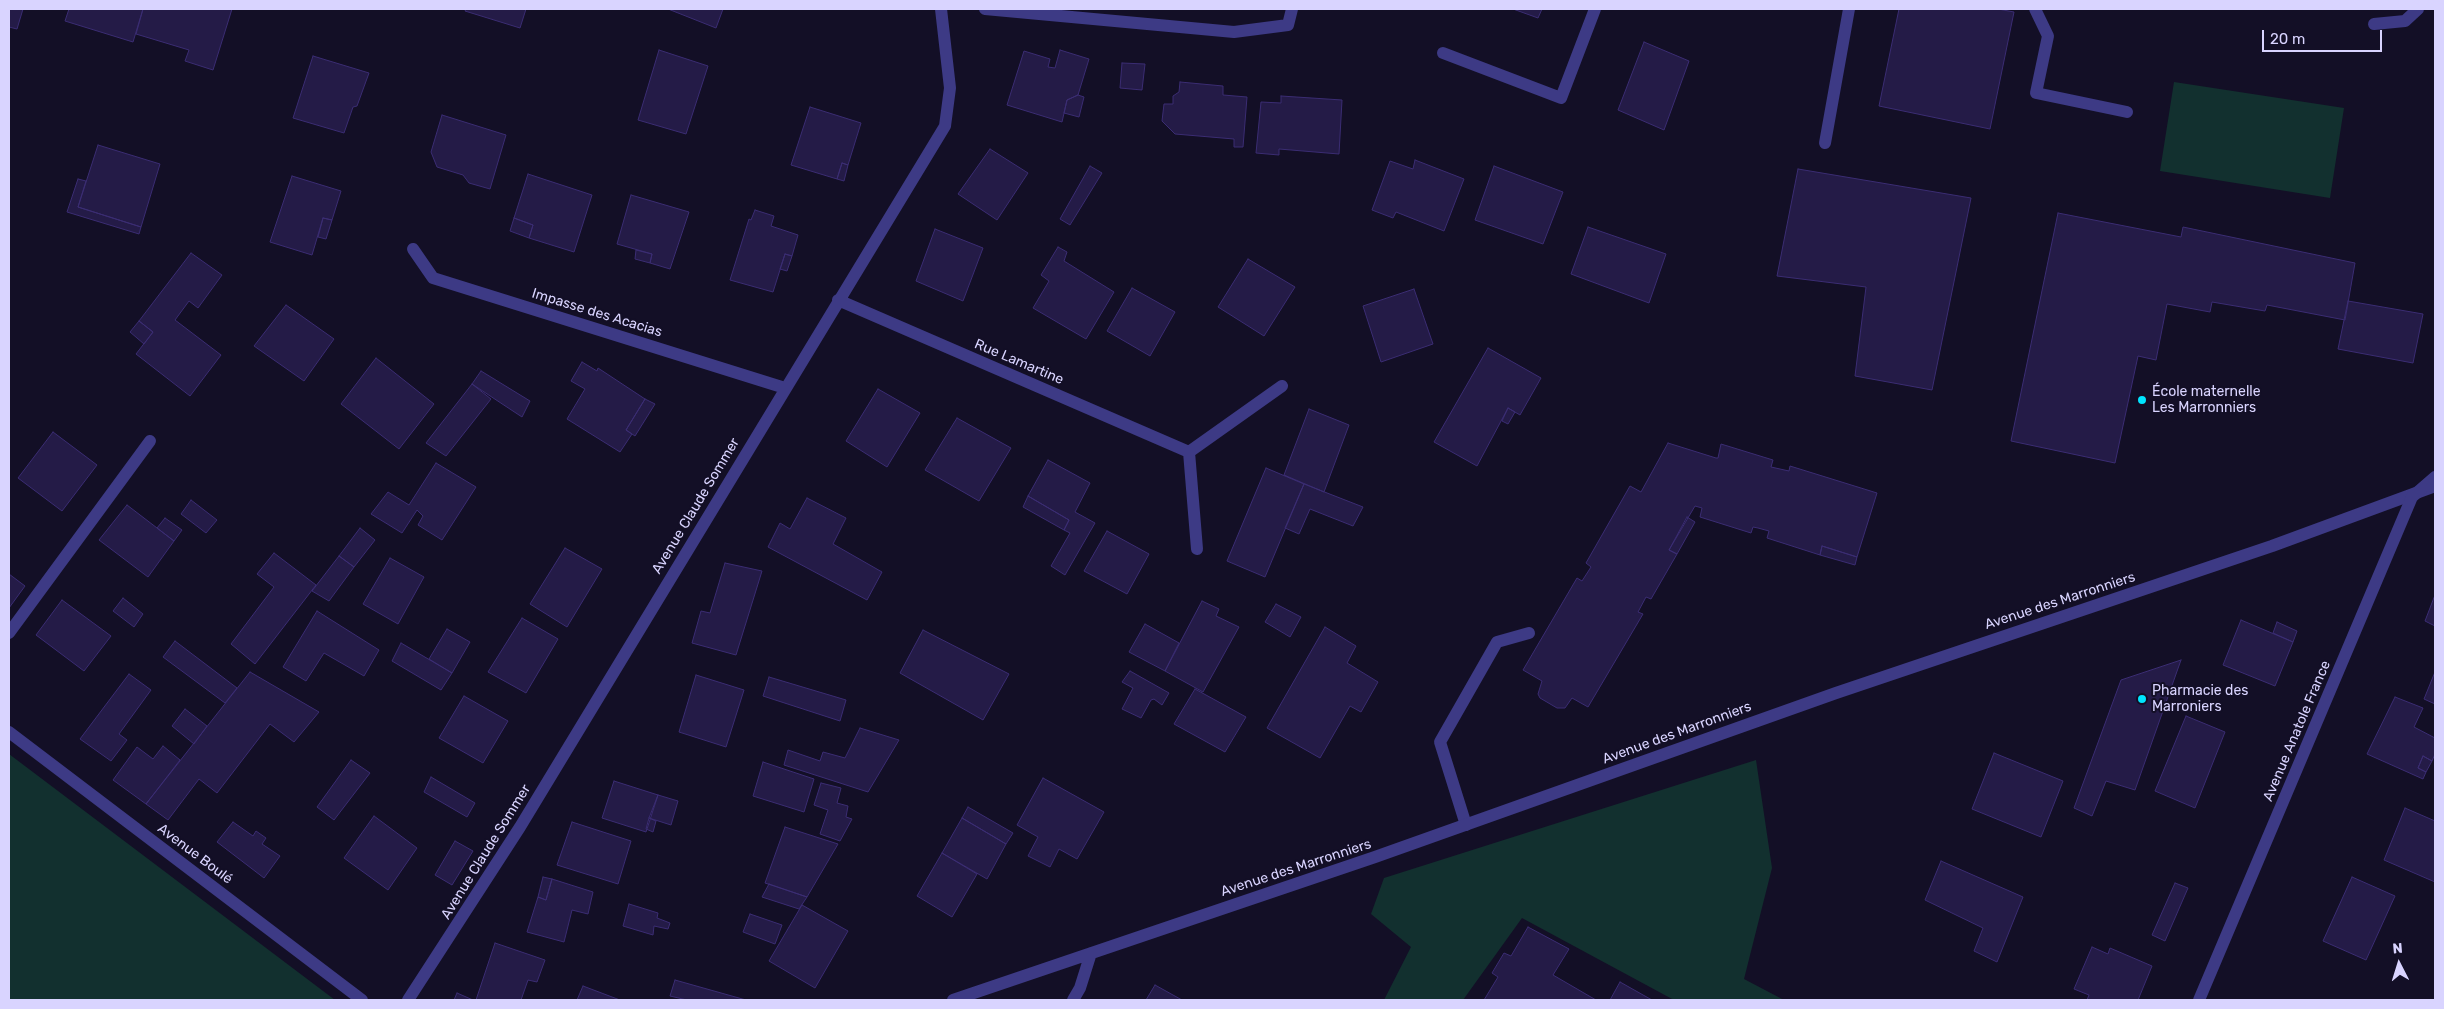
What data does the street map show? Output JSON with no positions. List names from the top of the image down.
{
  "streets": {
    "street": [
      "Impasse des Acacias",
      "Rue Lamartine",
      "Avenue Claude Sommer",
      "Avenue des Marronniers",
      "Avenue Anatole France",
      "Avenue Boulé"
    ]
  },
  "crossings": [
    ["Impasse des Acacias", "Avenue Claude Sommer"],
    ["Rue Lamartine", "Avenue Claude Sommer"],
    ["Avenue des Marronniers", "Avenue Anatole France"]
  ],
  "places": ["École maternelle Les Marronniers", "Pharmacie des Marroniers"],
  "scale_bar": "20 m",
  "north": "top"
}
